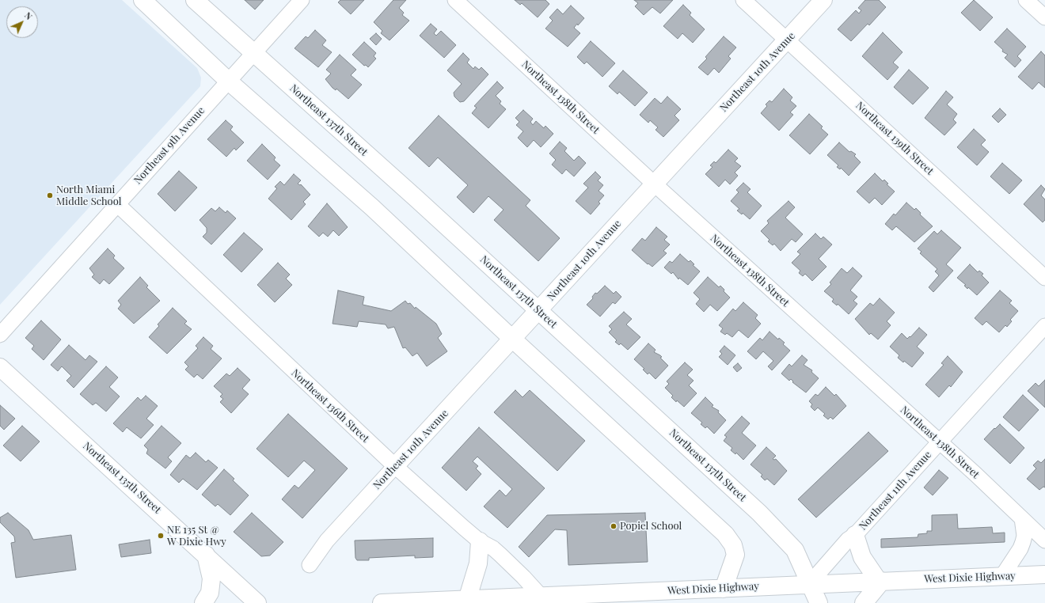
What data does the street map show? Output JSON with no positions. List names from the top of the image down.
{
  "streets": {
    "street": [
      "Northeast 10th Avenue",
      "Northeast 138th Street",
      "Northeast 137th Street",
      "Northeast 139th Street",
      "Northeast 9th Avenue",
      "Northeast 136th Street",
      "Northeast 135th Street",
      "Northeast 11th Avenue",
      "West Dixie Highway"
    ]
  },
  "crossings": [
    ["Northeast 10th Avenue", "Northeast 138th Street"],
    ["Northeast 10th Avenue", "Northeast 137th Street"],
    ["Northeast 10th Avenue", "Northeast 139th Street"],
    ["Northeast 10th Avenue", "Northeast 136th Street"],
    ["Northeast 138th Street", "Northeast 11th Avenue"],
    ["Northeast 137th Street", "Northeast 9th Avenue"],
    ["Northeast 137th Street", "Northeast 11th Avenue"],
    ["Northeast 137th Street", "West Dixie Highway"],
    ["Northeast 9th Avenue", "Northeast 136th Street"],
    ["Northeast 136th Street", "West Dixie Highway"],
    ["Northeast 11th Avenue", "West Dixie Highway"]
  ],
  "places": ["North Miami Middle School", "Popiel School", "NE 135 St @ W Dixie Hwy"],
  "north": "top right"
}
